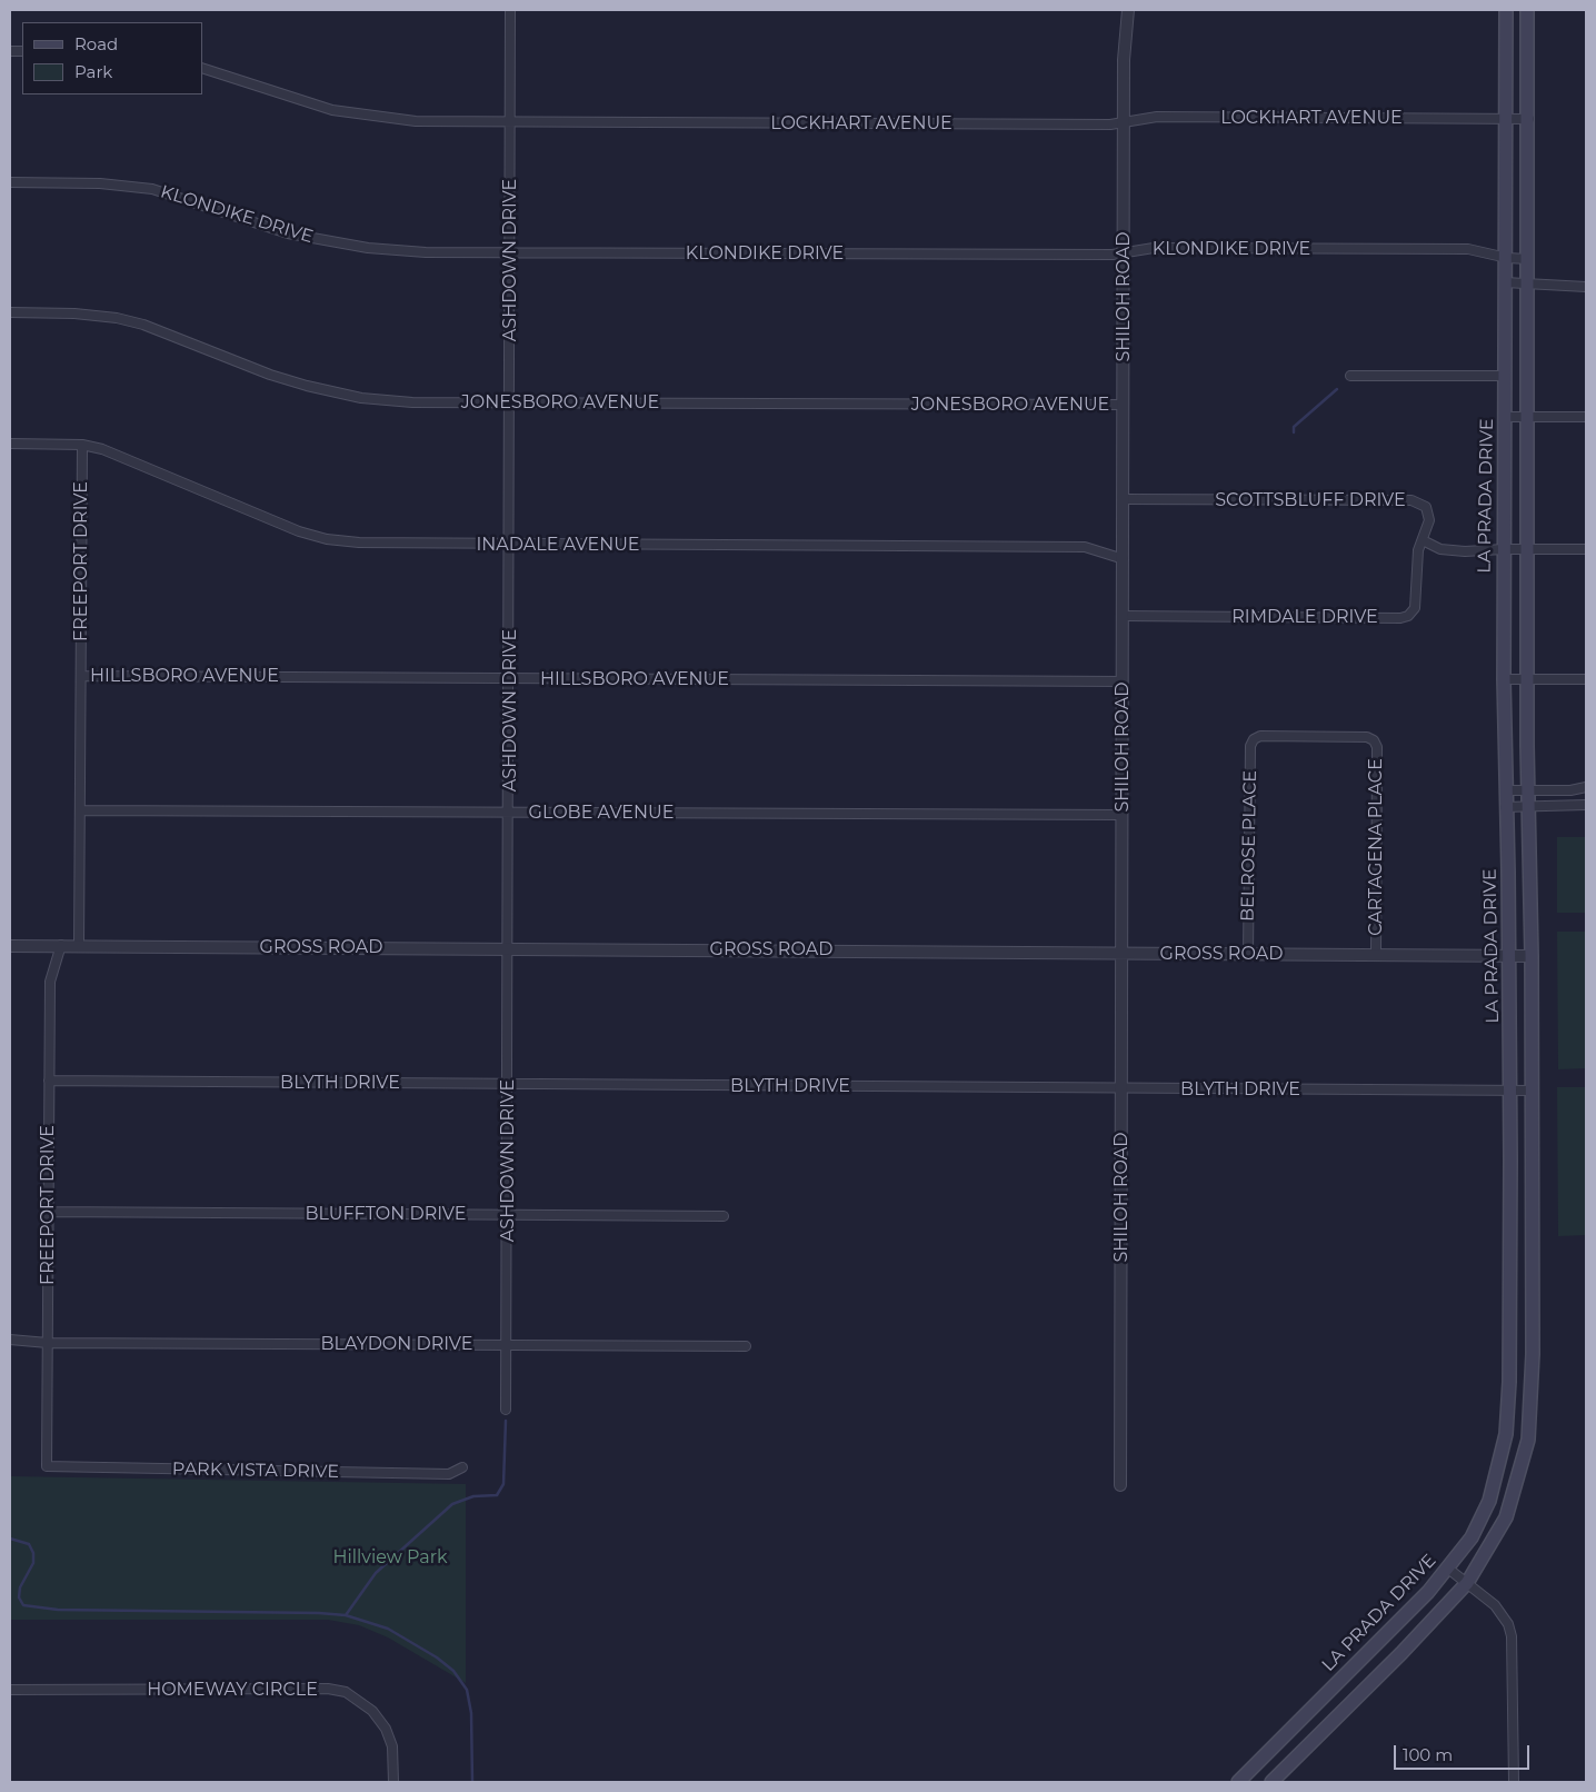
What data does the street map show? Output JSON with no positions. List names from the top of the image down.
{
  "streets": {
    "main road": ["LA PRADA DRIVE"],
    "street": [
      "LOCKHART AVENUE",
      "KLONDIKE DRIVE",
      "ASHDOWN DRIVE",
      "SHILOH ROAD",
      "JONESBORO AVENUE",
      "SCOTTSBLUFF DRIVE",
      "INADALE AVENUE",
      "FREEPORT DRIVE",
      "RIMDALE DRIVE",
      "HILLSBORO AVENUE",
      "GLOBE AVENUE",
      "BELROSE PLACE",
      "CARTAGENA PLACE",
      "GROSS ROAD",
      "BLYTH DRIVE",
      "BLUFFTON DRIVE",
      "BLAYDON DRIVE",
      "PARK VISTA DRIVE",
      "HOMEWAY CIRCLE"
    ]
  },
  "crossings": [
    ["LOCKHART AVENUE", "ASHDOWN DRIVE"],
    ["LOCKHART AVENUE", "SHILOH ROAD"],
    ["LOCKHART AVENUE", "LA PRADA DRIVE"],
    ["KLONDIKE DRIVE", "ASHDOWN DRIVE"],
    ["KLONDIKE DRIVE", "SHILOH ROAD"],
    ["KLONDIKE DRIVE", "LA PRADA DRIVE"],
    ["ASHDOWN DRIVE", "JONESBORO AVENUE"],
    ["ASHDOWN DRIVE", "INADALE AVENUE"],
    ["ASHDOWN DRIVE", "HILLSBORO AVENUE"],
    ["ASHDOWN DRIVE", "GLOBE AVENUE"],
    ["ASHDOWN DRIVE", "GROSS ROAD"],
    ["ASHDOWN DRIVE", "BLYTH DRIVE"],
    ["ASHDOWN DRIVE", "BLUFFTON DRIVE"],
    ["ASHDOWN DRIVE", "BLAYDON DRIVE"],
    ["SHILOH ROAD", "JONESBORO AVENUE"],
    ["SHILOH ROAD", "SCOTTSBLUFF DRIVE"],
    ["SHILOH ROAD", "INADALE AVENUE"],
    ["SHILOH ROAD", "RIMDALE DRIVE"],
    ["SHILOH ROAD", "HILLSBORO AVENUE"],
    ["SHILOH ROAD", "GLOBE AVENUE"],
    ["SHILOH ROAD", "GROSS ROAD"],
    ["SHILOH ROAD", "BLYTH DRIVE"],
    ["LA PRADA DRIVE", "GROSS ROAD"],
    ["LA PRADA DRIVE", "BLYTH DRIVE"],
    ["SCOTTSBLUFF DRIVE", "RIMDALE DRIVE"],
    ["INADALE AVENUE", "FREEPORT DRIVE"],
    ["FREEPORT DRIVE", "HILLSBORO AVENUE"],
    ["FREEPORT DRIVE", "GLOBE AVENUE"],
    ["FREEPORT DRIVE", "GROSS ROAD"],
    ["FREEPORT DRIVE", "BLYTH DRIVE"],
    ["FREEPORT DRIVE", "BLUFFTON DRIVE"],
    ["FREEPORT DRIVE", "BLAYDON DRIVE"],
    ["FREEPORT DRIVE", "PARK VISTA DRIVE"],
    ["BELROSE PLACE", "CARTAGENA PLACE"],
    ["BELROSE PLACE", "GROSS ROAD"],
    ["CARTAGENA PLACE", "GROSS ROAD"]
  ],
  "parks": ["Hillview Park"],
  "legend": ["Road", "Park"],
  "scale_bar": "100 m"
}
